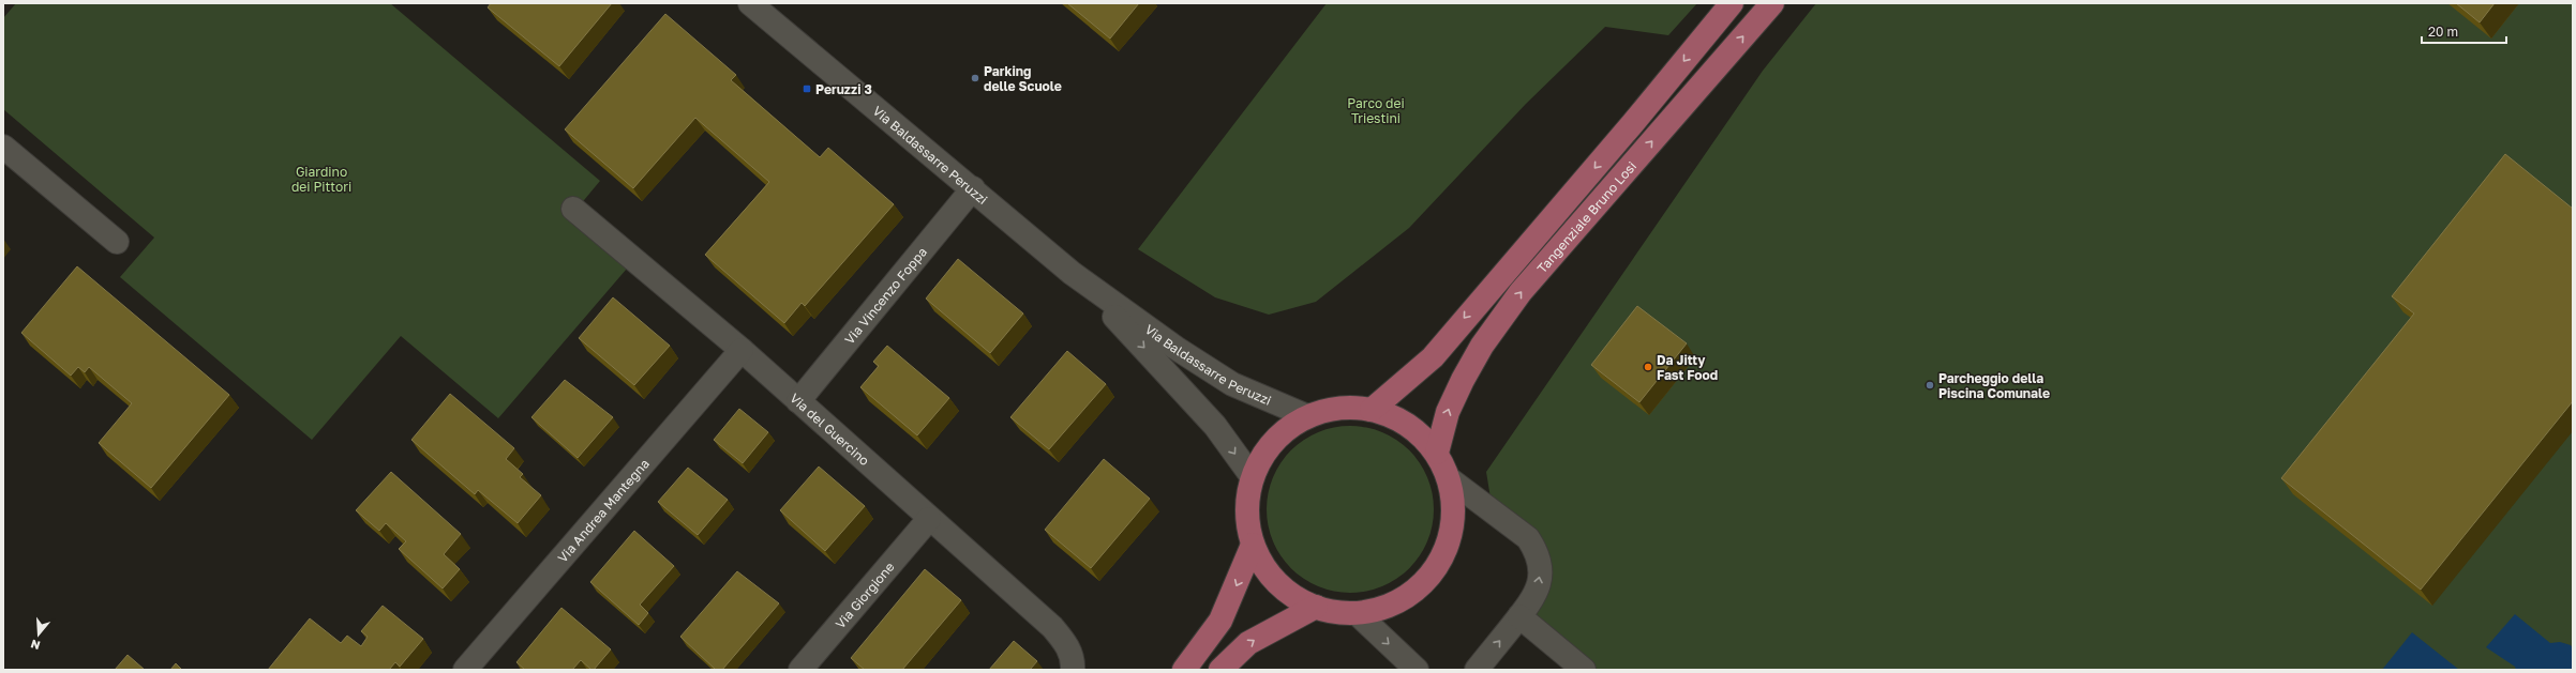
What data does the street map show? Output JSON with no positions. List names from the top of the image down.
{
  "streets": {
    "main road": ["Tangenziale Bruno Losi"],
    "street": [
      "Via Baldassarre Peruzzi",
      "Via Vincenzo Foppa",
      "Via del Guercino",
      "Via Andrea Mantegna",
      "Via Giorgione"
    ]
  },
  "crossings": [
    ["Via Baldassarre Peruzzi", "Via Vincenzo Foppa"],
    ["Via Vincenzo Foppa", "Via del Guercino"],
    ["Via del Guercino", "Via Andrea Mantegna"],
    ["Via del Guercino", "Via Giorgione"]
  ],
  "parks": ["Parco dei Triestini", "Giardino dei Pittori"],
  "places": {
    "other": ["Parking delle Scuole", "Da Jitty Fast Food", "Parcheggio della Piscina Comunale"],
    "transit": ["Peruzzi 3"]
  },
  "scale_bar": "20 m",
  "north": "bottom"
}
